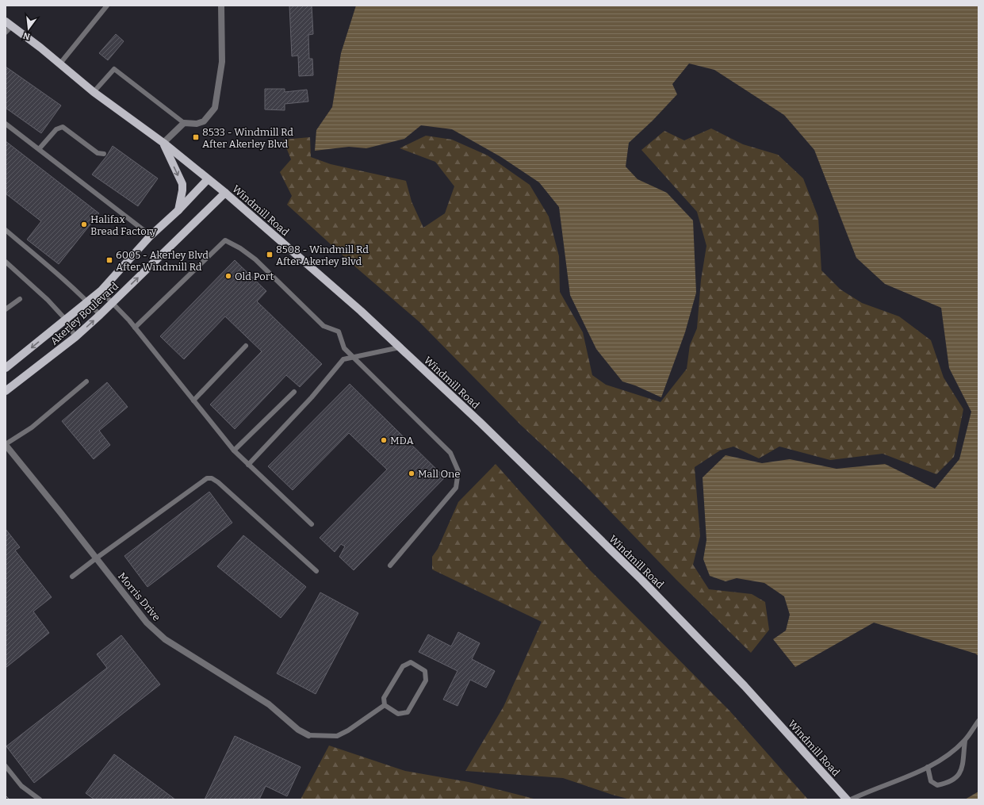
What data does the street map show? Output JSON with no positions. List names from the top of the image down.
{
  "streets": {
    "main road": ["Windmill Road", "Akerley Boulevard"],
    "street": ["Morris Drive"]
  },
  "crossings": [
    ["Windmill Road", "Akerley Boulevard"]
  ],
  "places": {
    "transit": ["8533 - Windmill Rd After Akerley Blvd", "8508 - Windmill Rd After Akerley Blvd", "6005 - Akerley Blvd After Windmill Rd"],
    "other": [
      "Halifax Bread Factory",
      "Old Port",
      "MDA",
      "Mall One"
    ]
  },
  "north": "bottom"
}
